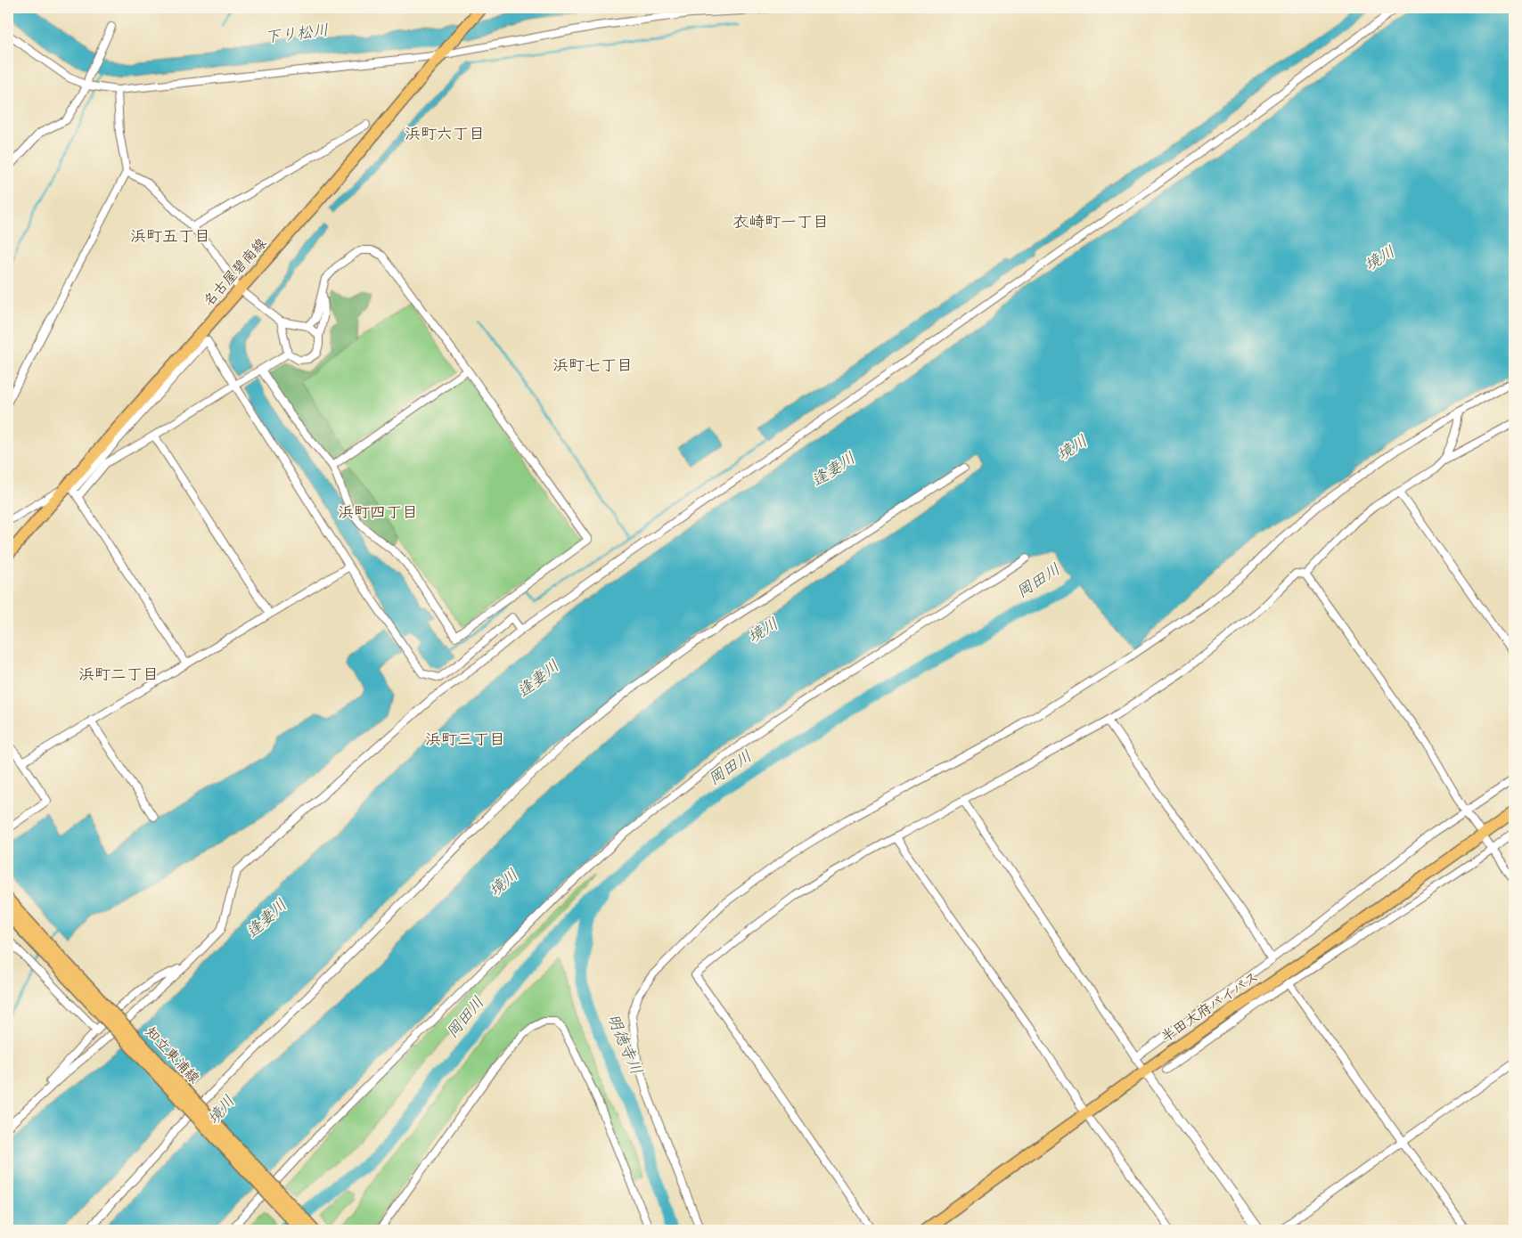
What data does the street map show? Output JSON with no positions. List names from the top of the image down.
{
  "streets": {
    "main road": ["名古屋碧南線", "半田大府パイパス", "知立東浦線"]
  },
  "districts": [
    "浜町六丁目",
    "衣崎町一丁目",
    "浜町五丁目",
    "浜町七丁目",
    "浜町四丁目",
    "浜町二丁目",
    "浜町三丁目"
  ],
  "water": [
    "下り松川",
    "境川",
    "逢妻川",
    "岡田川",
    "明徳寺川"
  ]
}
